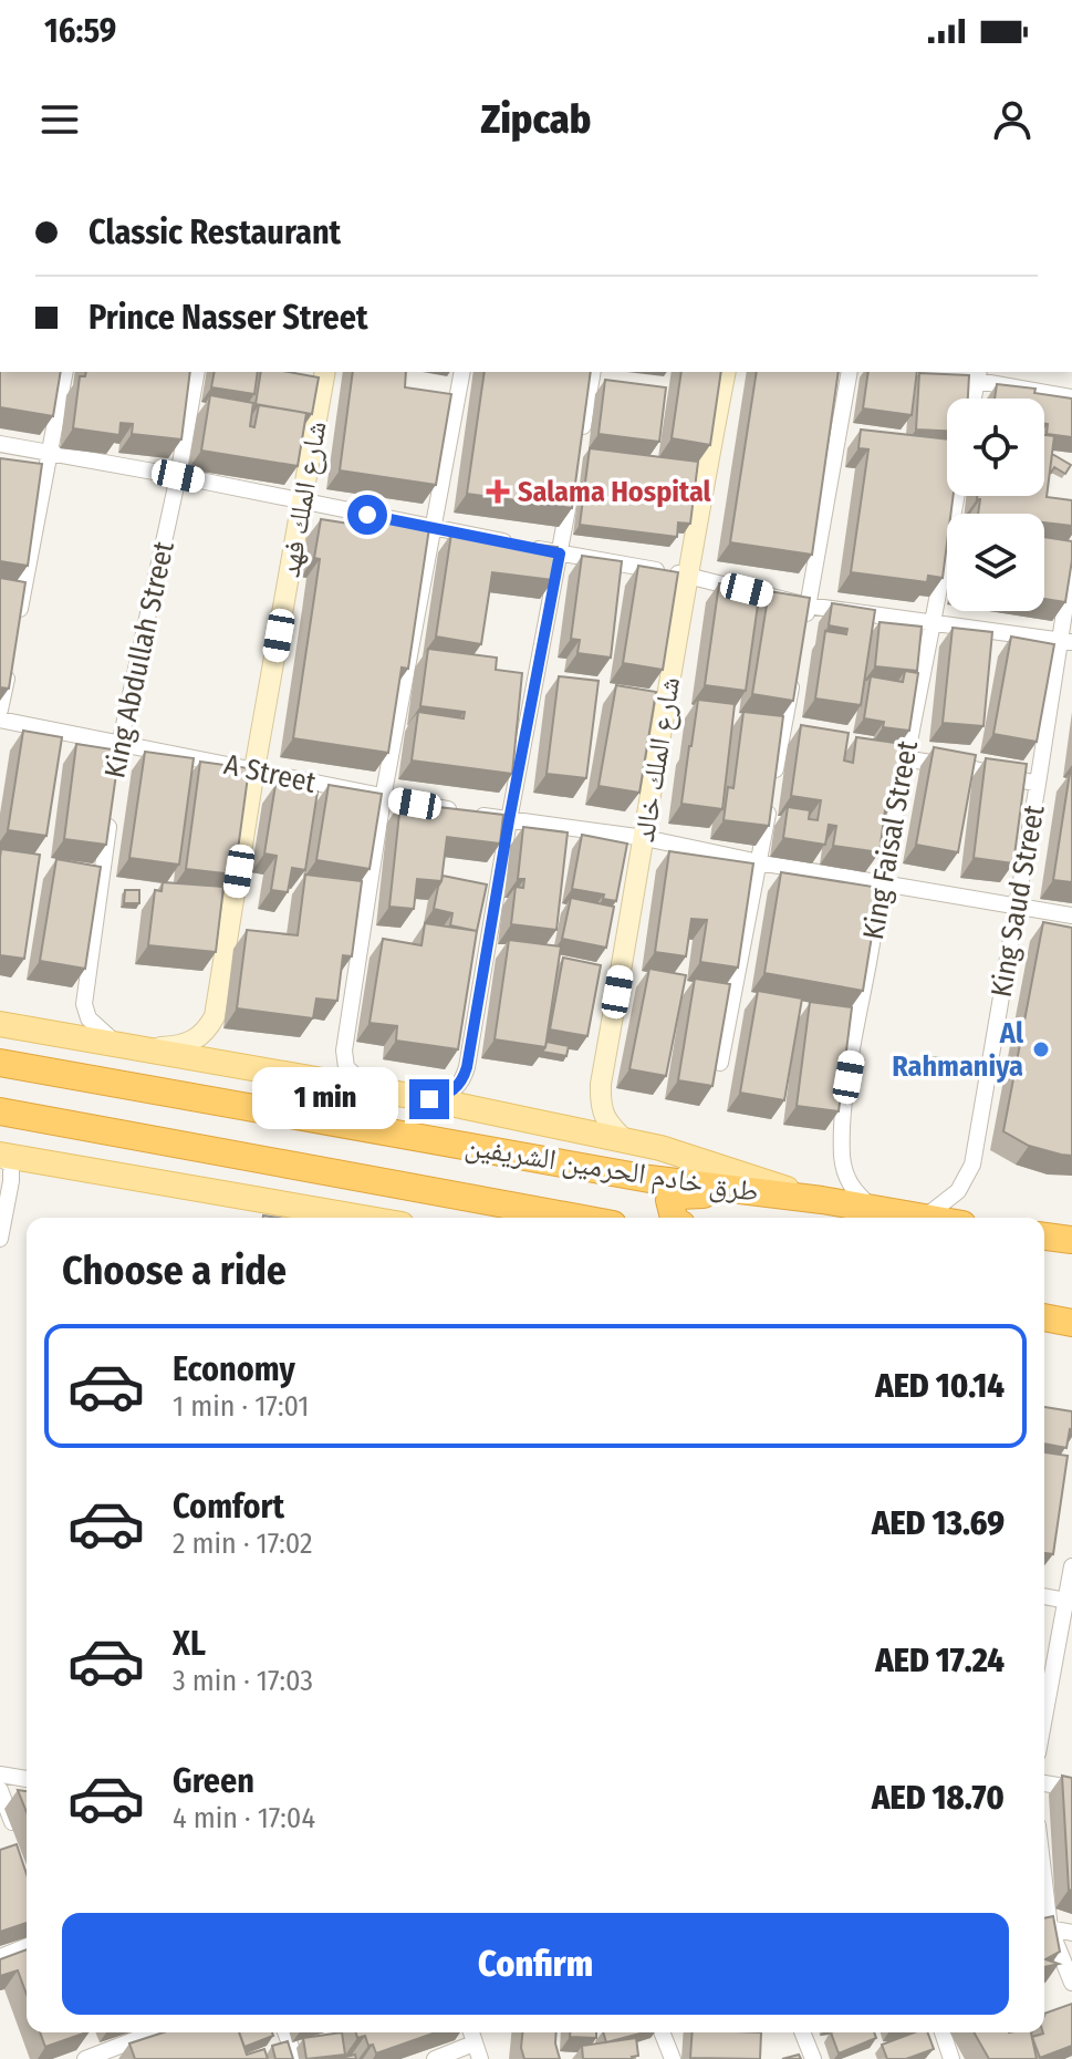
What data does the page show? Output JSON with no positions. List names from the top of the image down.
{
  "streets": {
    "highway": ["طرق خادم الحرمين الشريفين"],
    "street": [
      "شارع الملك فهد",
      "King Abdullah Street",
      "شارع الملك خالد",
      "A Street",
      "King Faisal Street",
      "King Saud Street"
    ]
  },
  "crossings": [
    ["شارع الملك فهد", "A Street"],
    ["King Abdullah Street", "A Street"],
    ["شارع الملك خالد", "A Street"],
    ["A Street", "King Faisal Street"],
    ["A Street", "King Saud Street"],
    ["King Faisal Street", "طرق خادم الحرمين الشريفين"]
  ],
  "places": {
    "health": ["Salama Hospital"],
    "other": ["Al Rahmaniya"]
  },
  "page": {
    "status": "16:59",
    "header": "Zipcab",
    "banner": ["Classic Restaurant", "Prince Nasser Street"],
    "bubble": "1 min",
    "heading": "Choose a ride",
    "list": [
      {
        "name": "Economy",
        "note": "1 min · 17:01",
        "value": "AED 10.14"
      },
      {
        "name": "Comfort",
        "note": "2 min · 17:02",
        "value": "AED 13.69"
      },
      {
        "name": "XL",
        "note": "3 min · 17:03",
        "value": "AED 17.24"
      },
      {
        "name": "Green",
        "note": "4 min · 17:04",
        "value": "AED 18.70"
      }
    ],
    "buttons": "Confirm"
  }
}
